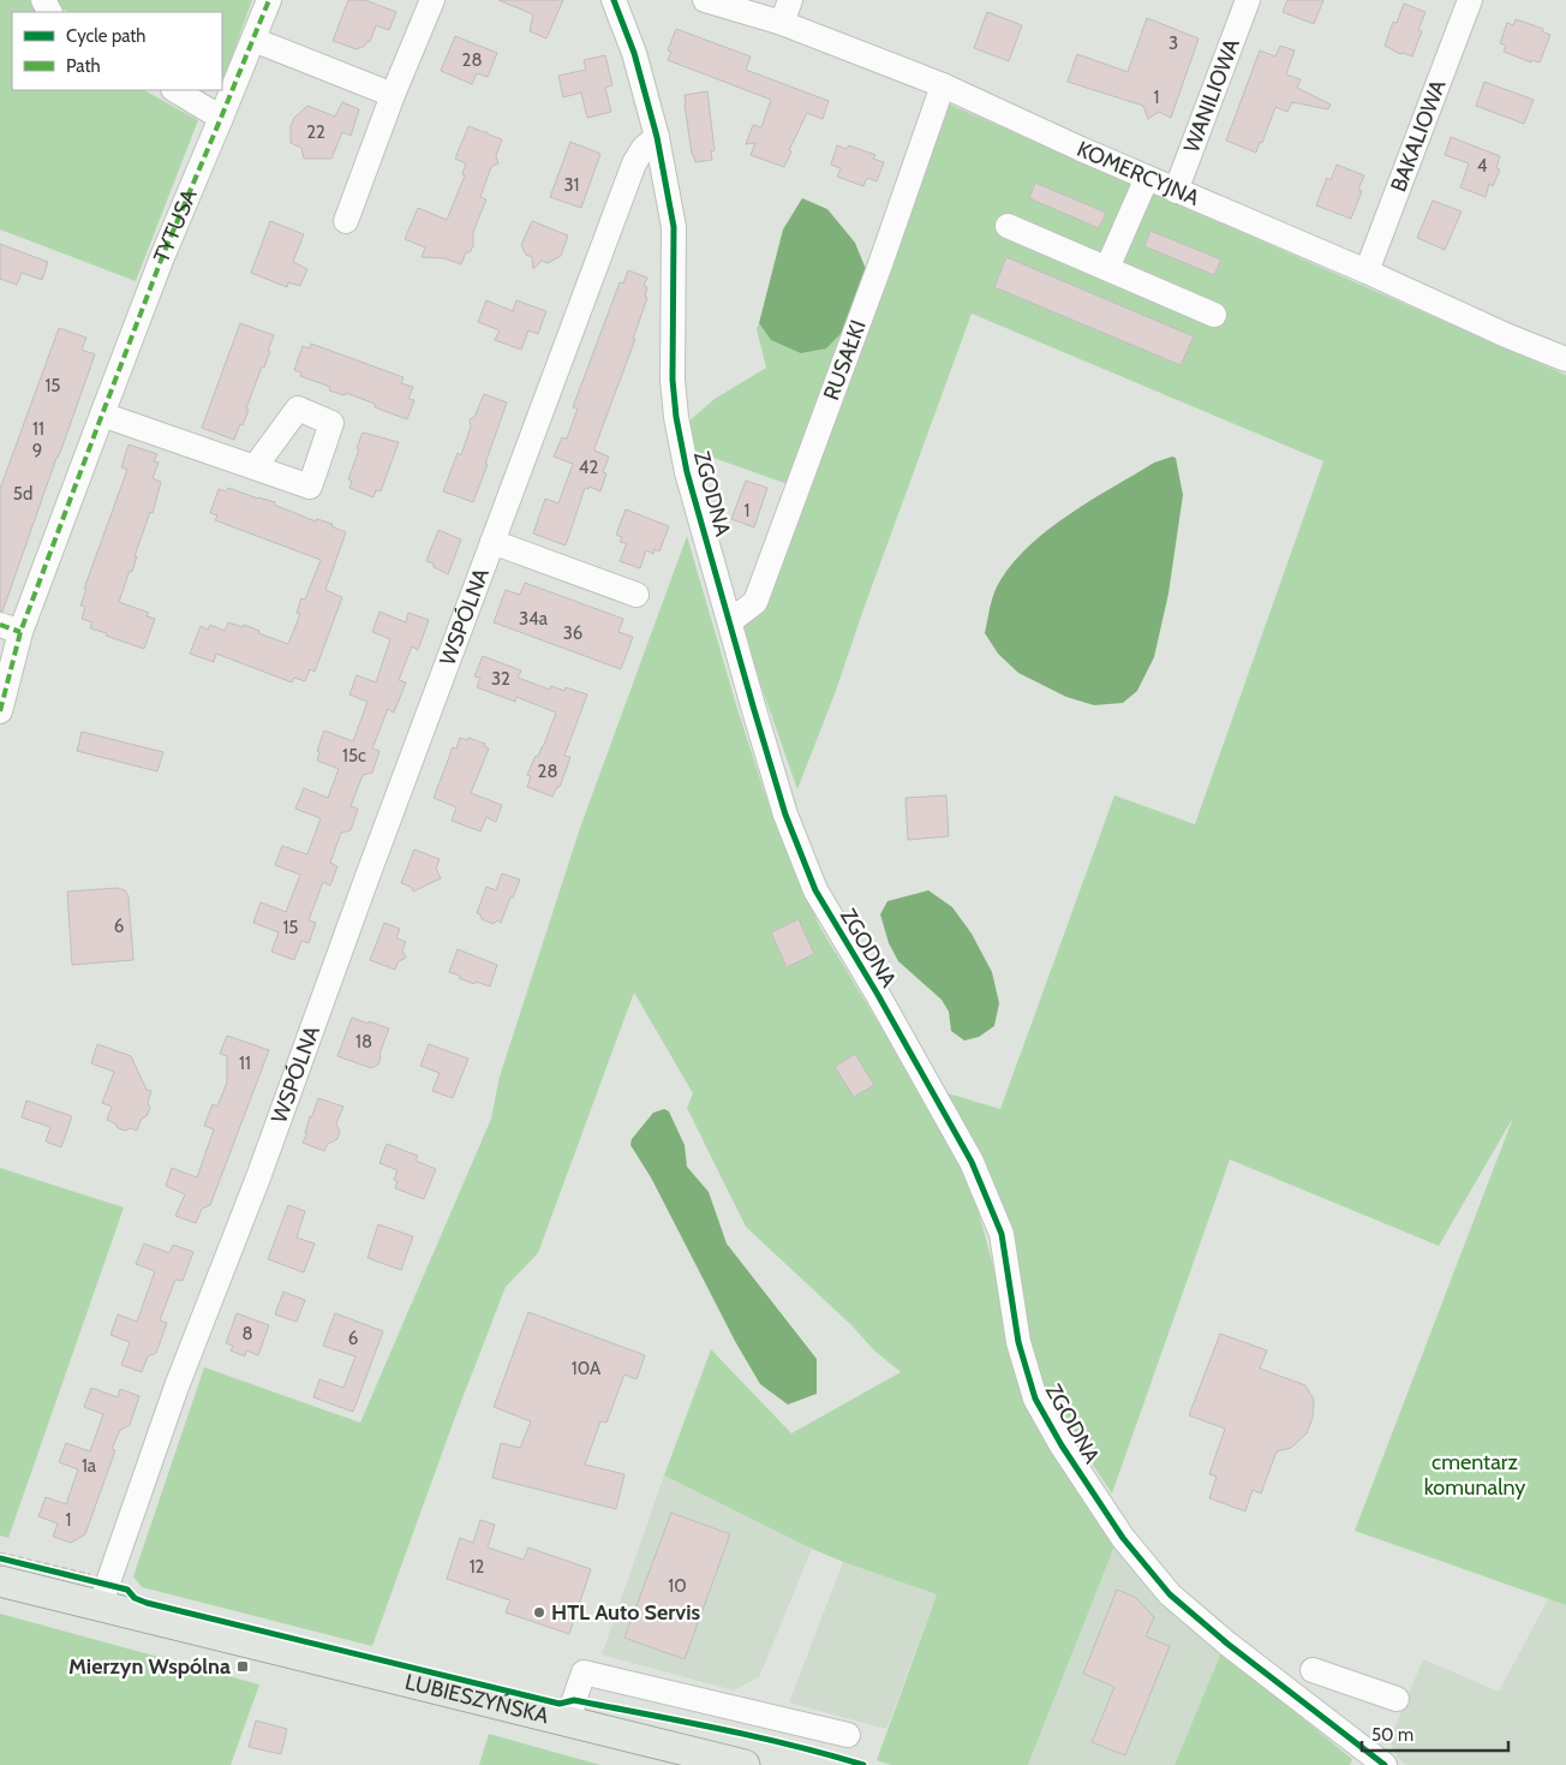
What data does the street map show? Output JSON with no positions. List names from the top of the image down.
{
  "streets": {
    "main road": ["LUBIESZYŃSKA"],
    "street": [
      "WANILIOWA",
      "BAKALIOWA",
      "KOMERCYJNA",
      "TYTUSA",
      "RUSAŁKI",
      "ZGODNA",
      "WSPÓLNA"
    ]
  },
  "crossings": [
    ["WANILIOWA", "KOMERCYJNA"],
    ["BAKALIOWA", "KOMERCYJNA"],
    ["KOMERCYJNA", "RUSAŁKI"],
    ["RUSAŁKI", "ZGODNA"],
    ["ZGODNA", "WSPÓLNA"],
    ["WSPÓLNA", "LUBIESZYŃSKA"]
  ],
  "parks": ["cmentarz komunalny"],
  "places": {
    "other": ["HTL Auto Servis"],
    "transit": ["Mierzyn Wspólna"]
  },
  "house_numbers": [
    "3",
    "28",
    "1",
    "22",
    "4",
    "31",
    "15",
    "11",
    "9",
    "42",
    "5d",
    "1",
    "34a",
    "36",
    "32",
    "15c",
    "28",
    "6",
    "15",
    "18",
    "11",
    "8",
    "6",
    "10A",
    "1a",
    "1",
    "12",
    "10"
  ],
  "legend": ["Cycle path", "Path"],
  "scale_bar": "50 m"
}
